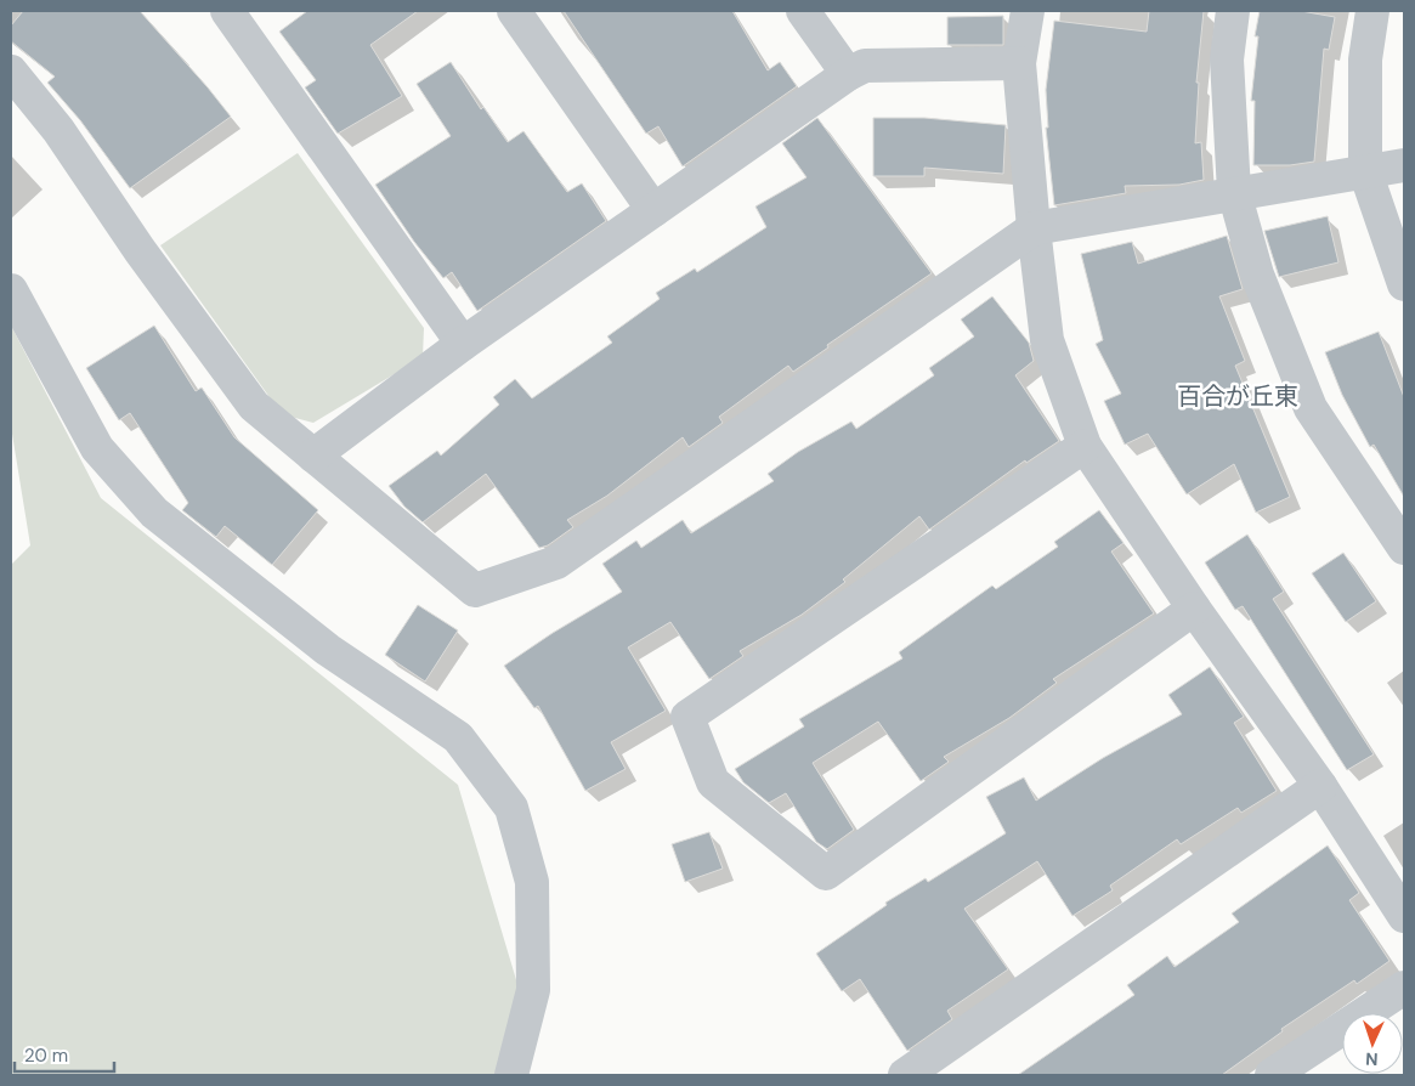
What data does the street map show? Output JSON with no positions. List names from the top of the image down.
{
  "districts": ["百合が丘東"],
  "scale_bar": "20 m",
  "north": "bottom"
}
